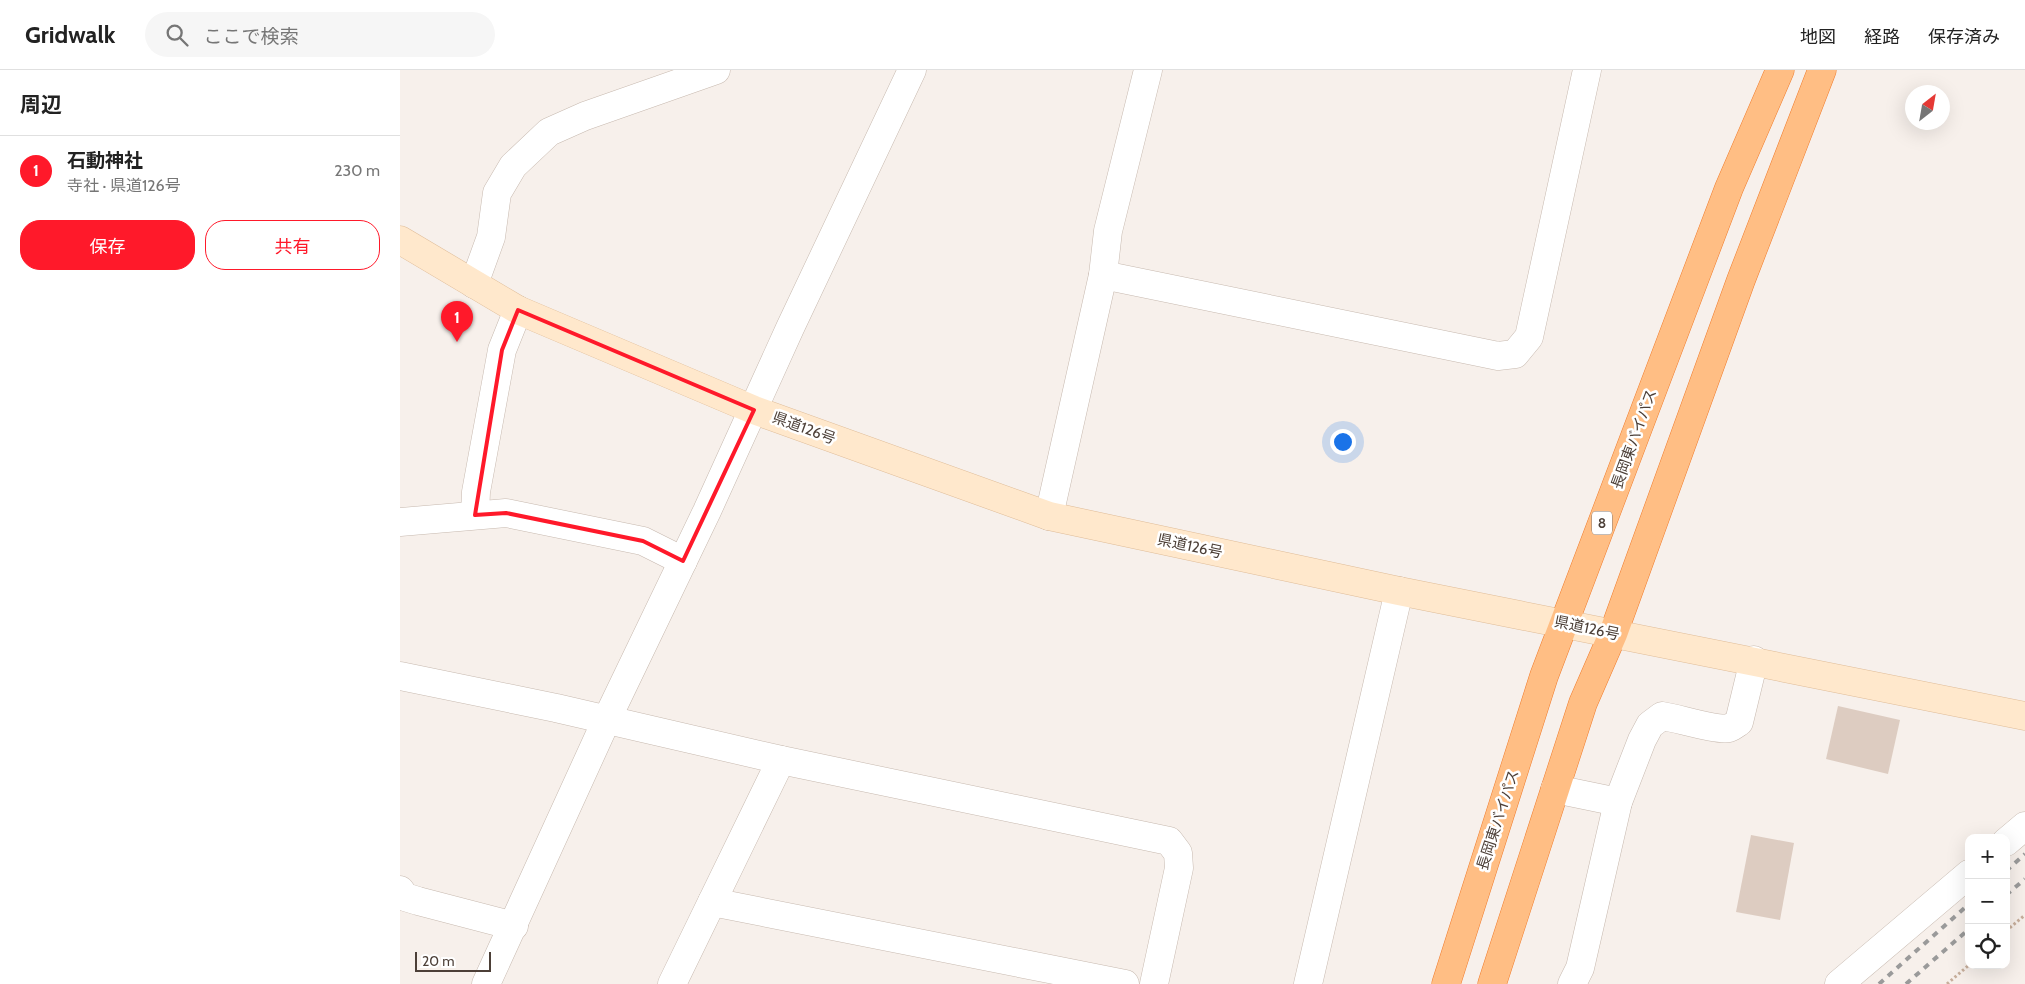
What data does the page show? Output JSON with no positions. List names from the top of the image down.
{
  "streets": {
    "highway": ["長岡東バイパス", "8"],
    "main road": ["県道126号"]
  },
  "crossings": [
    ["県道126号", "長岡東バイパス"]
  ],
  "scale_bar": "20 m",
  "north": "top right",
  "page": {
    "header": "Gridwalk",
    "search": "ここで検索",
    "nav": ["地図", "経路", "保存済み"],
    "heading": "周辺",
    "list": [
      {
        "mark": "1",
        "name": "石動神社",
        "note": "寺社 · 県道126号",
        "value": "230 m"
      }
    ],
    "buttons": ["保存", "共有"],
    "pins": "1",
    "map_buttons": ["+", "−"],
    "scale": "20 m"
  }
}
